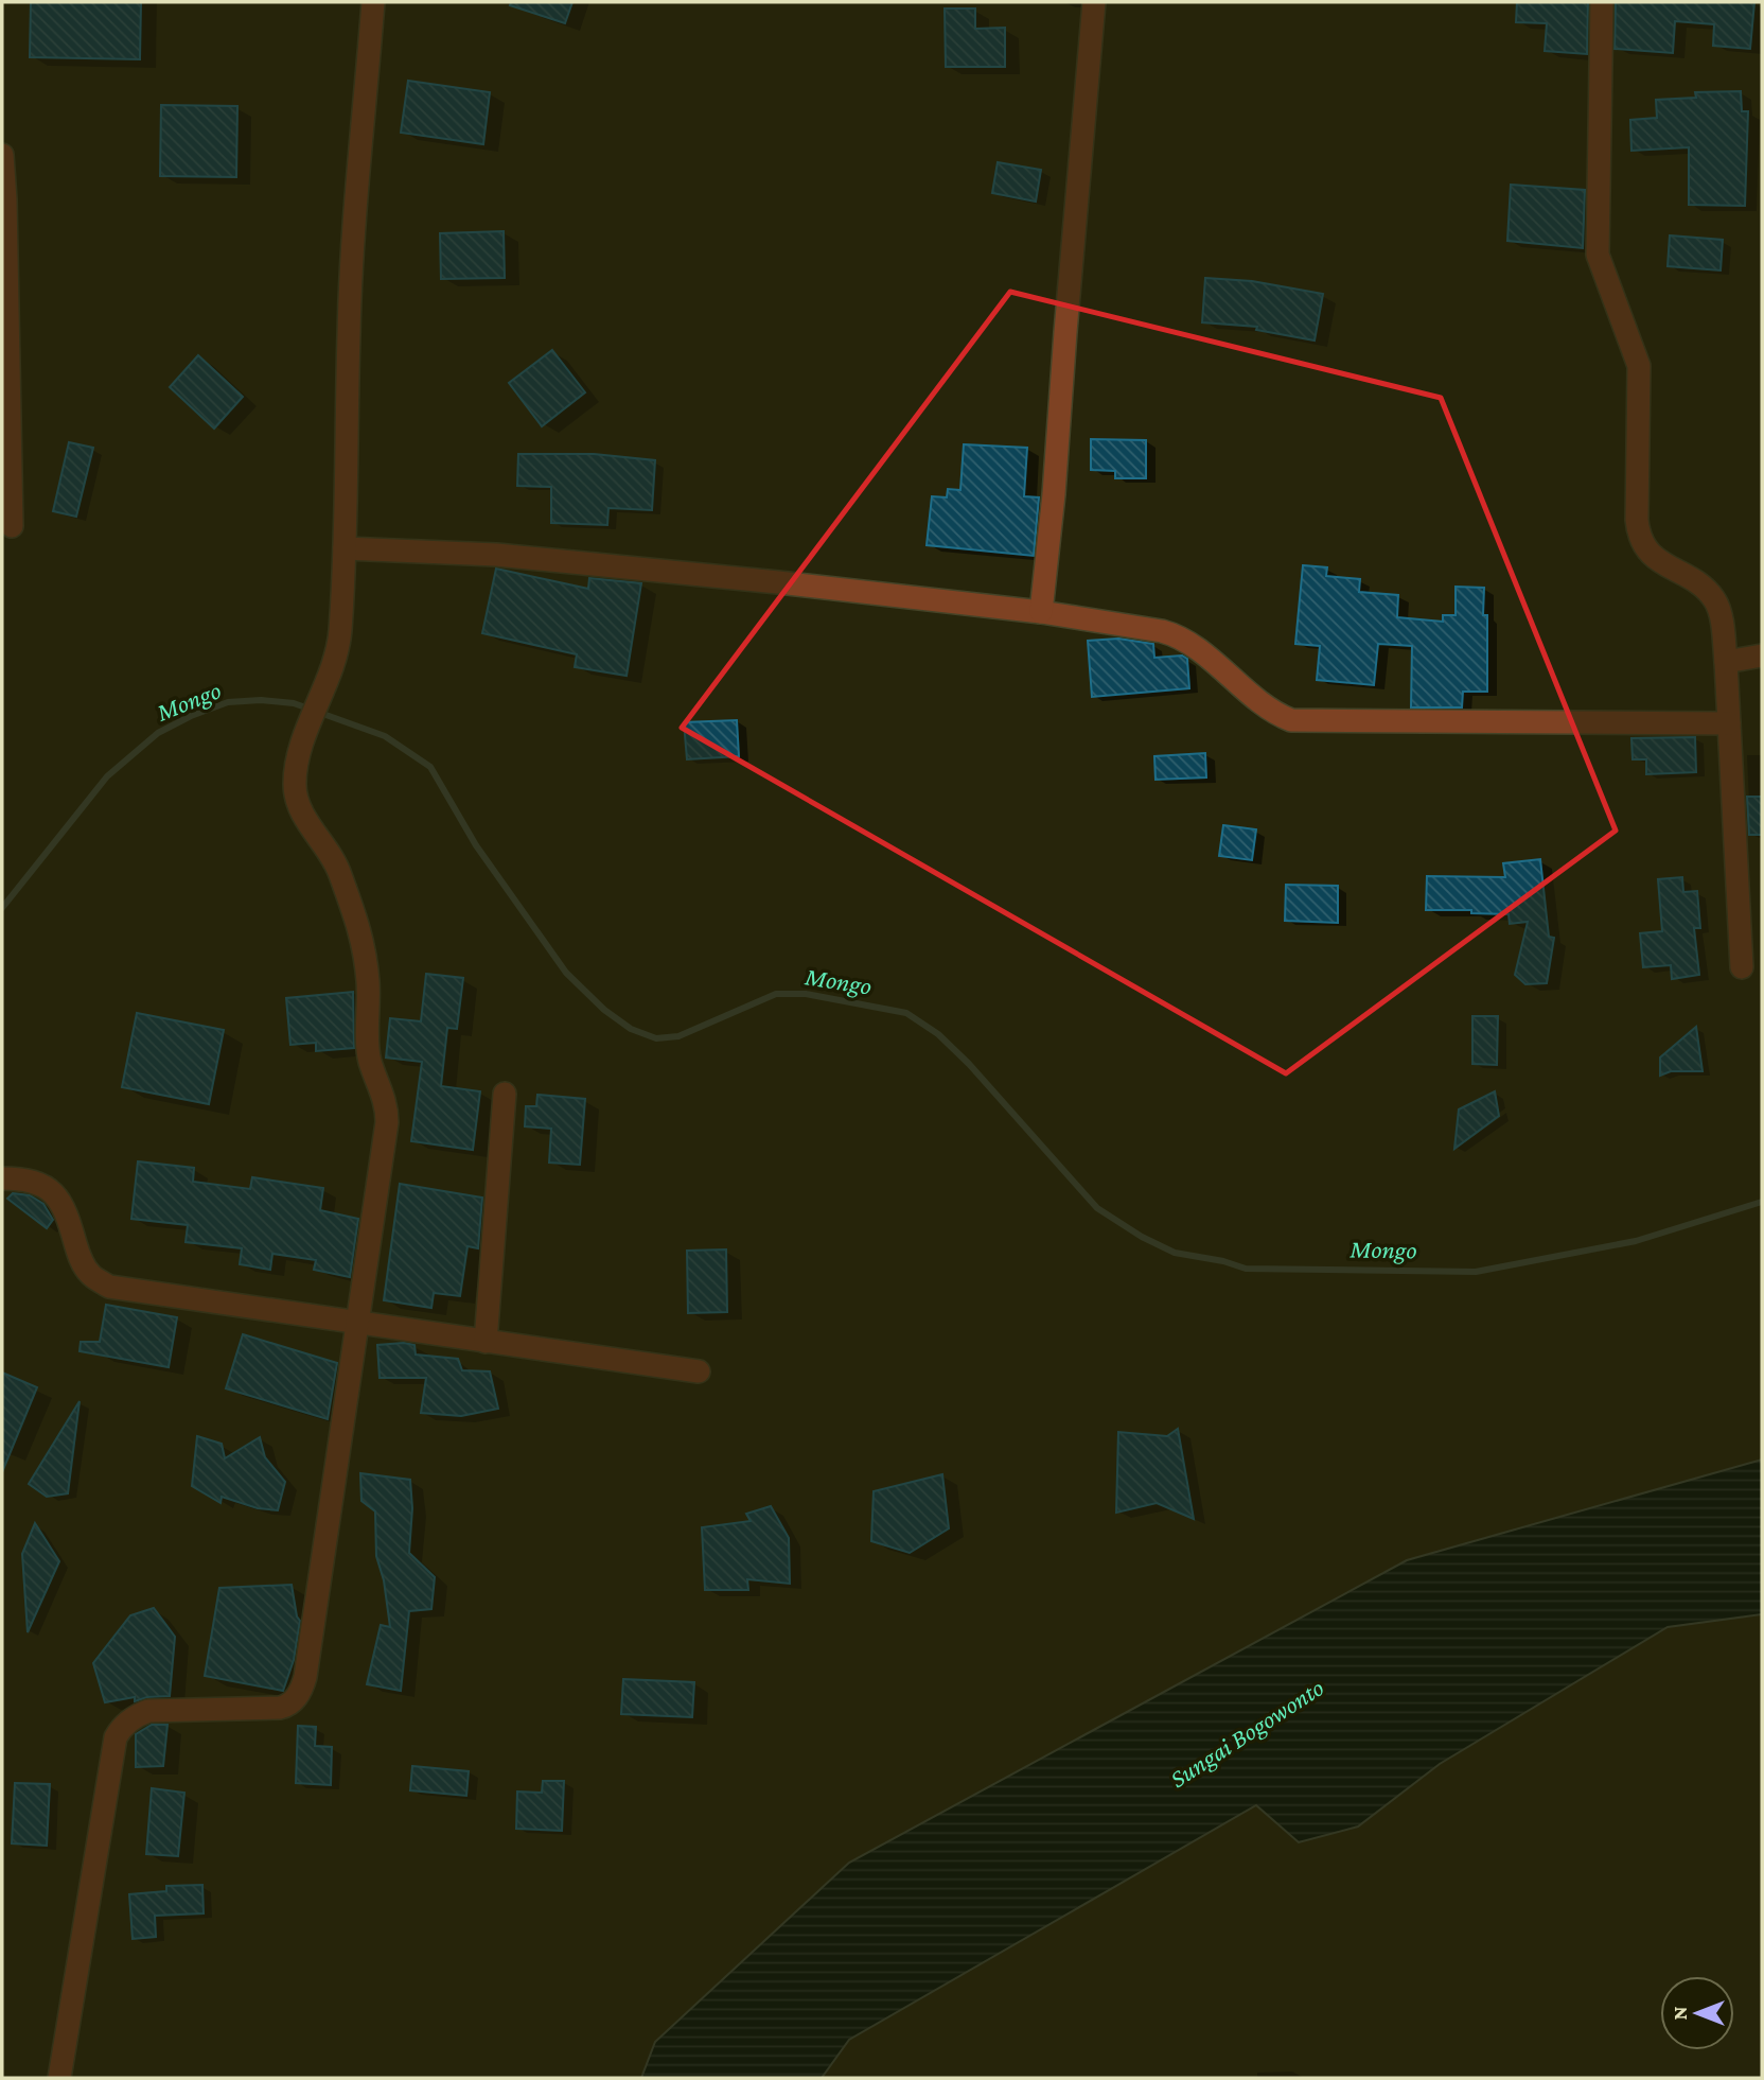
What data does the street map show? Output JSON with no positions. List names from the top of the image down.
{
  "water": ["Mongo", "Sungai Bogowonto"],
  "north": "left"
}
